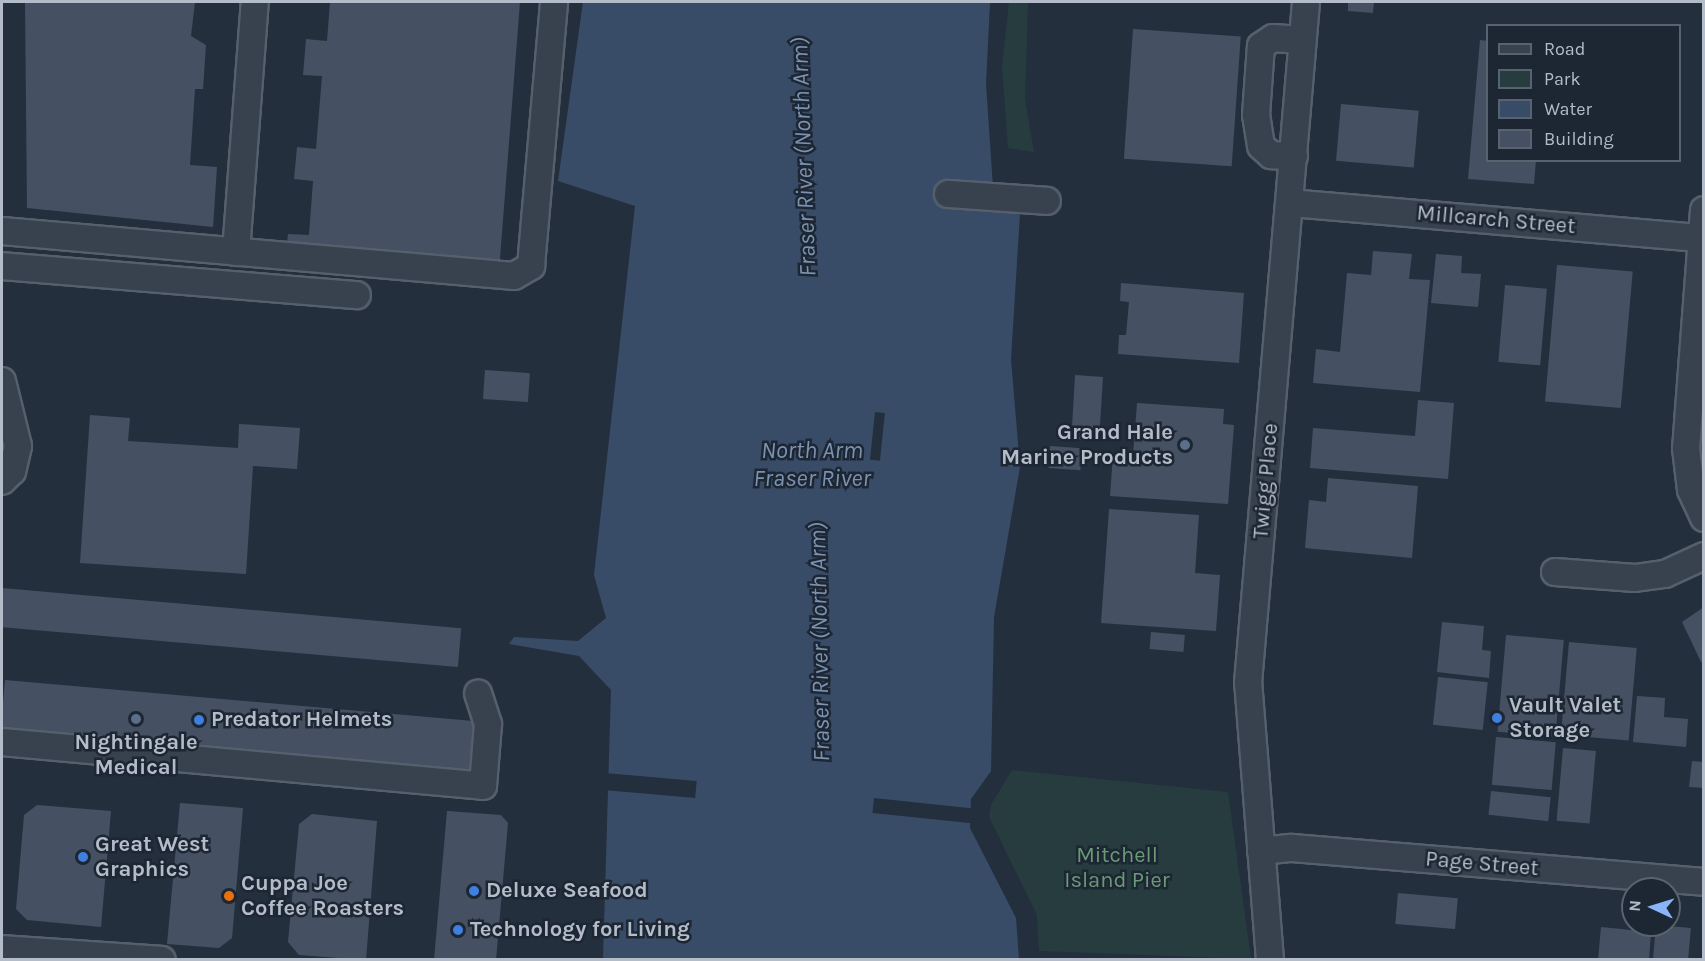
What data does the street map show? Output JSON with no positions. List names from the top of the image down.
{
  "streets": {
    "street": ["Millcarch Street", "Twigg Place", "Page Street"]
  },
  "crossings": [
    ["Millcarch Street", "Twigg Place"],
    ["Twigg Place", "Page Street"]
  ],
  "water": ["Fraser River (North Arm)", "North Arm Fraser River"],
  "parks": ["Mitchell Island Pier"],
  "places": [
    "Grand Hale Marine Products",
    "Vault Valet Storage",
    "Nightingale Medical",
    "Predator Helmets",
    "Great West Graphics",
    "Deluxe Seafood",
    "Cuppa Joe Coffee Roasters",
    "Technology for Living"
  ],
  "legend": [
    "Road",
    "Park",
    "Water",
    "Building"
  ],
  "north": "left"
}
